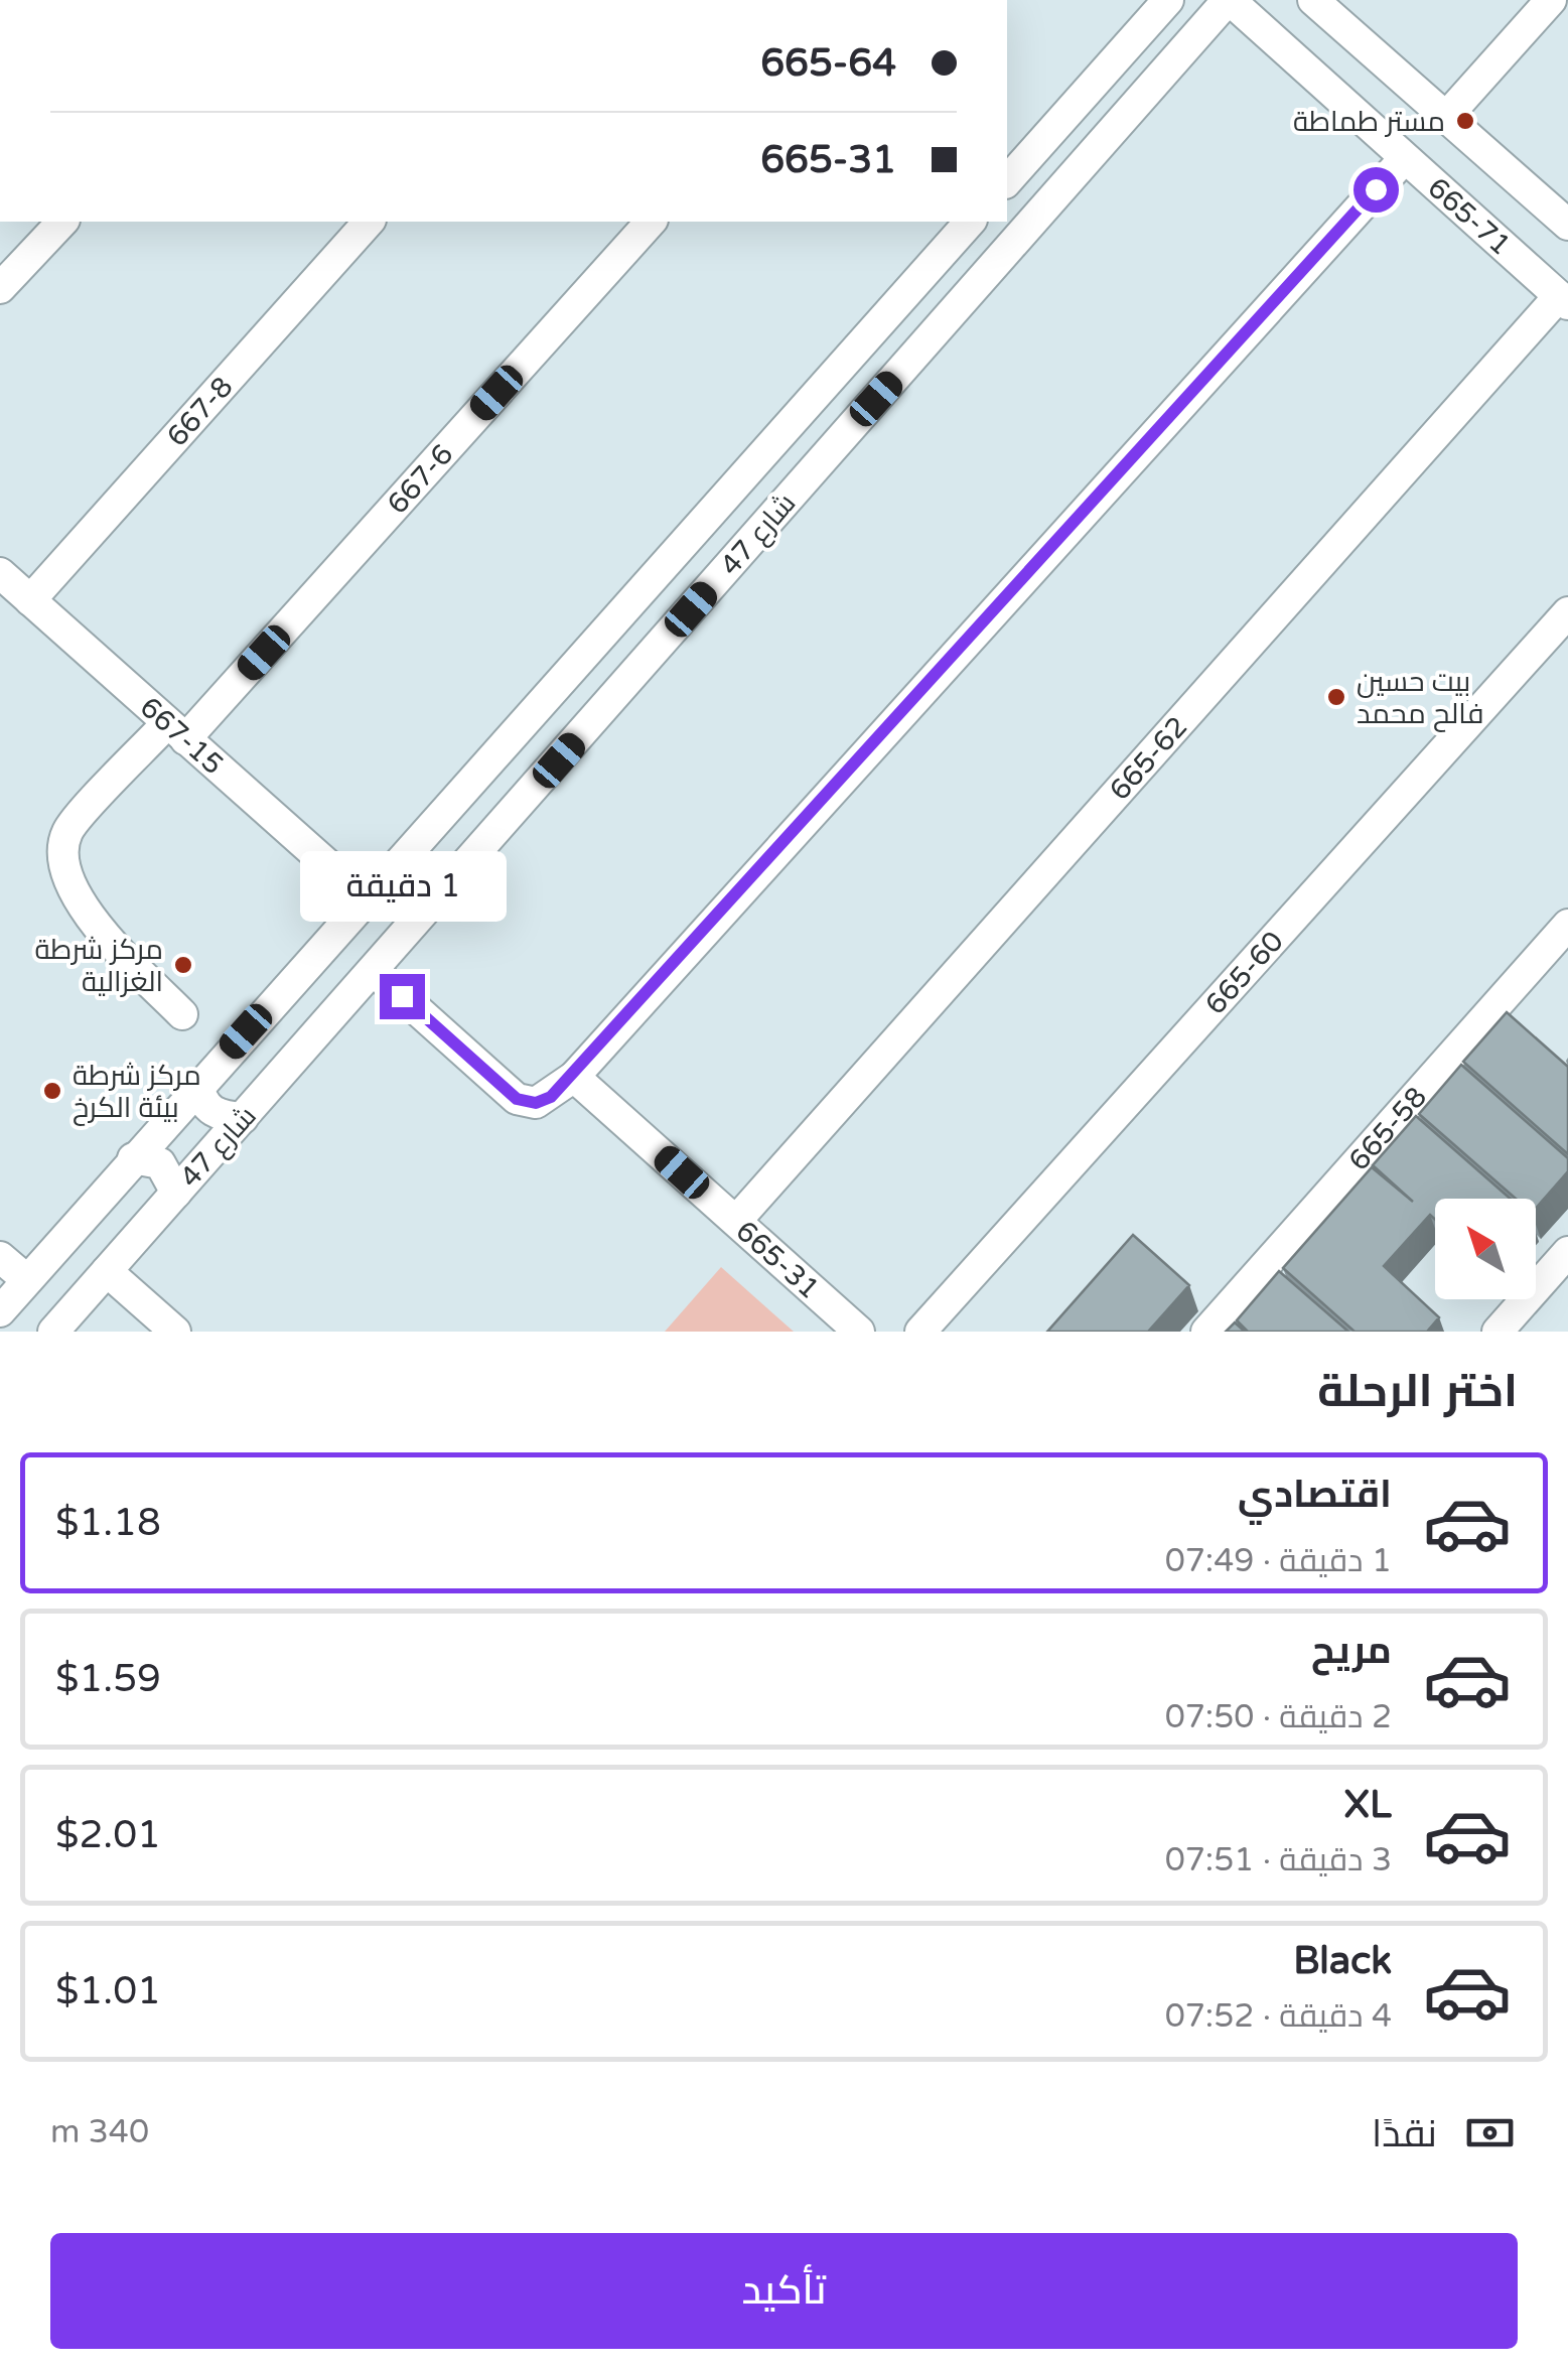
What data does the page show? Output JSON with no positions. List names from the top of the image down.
{
  "streets": {
    "street": [
      "665-71",
      "667-8",
      "667-6",
      "شارع 47",
      "667-15",
      "665-62",
      "665-60",
      "665-58",
      "665-31"
    ]
  },
  "crossings": [
    ["665-71", "شارع 47"],
    ["665-71", "665-62"],
    ["667-8", "667-15"],
    ["667-6", "667-15"],
    ["شارع 47", "667-15"],
    ["665-62", "665-31"]
  ],
  "places": [
    "مستر طماطة",
    "بيت حسين فالح محمد",
    "مركز شرطة الغزالية",
    "مركز شرطة بيئة الكرخ"
  ],
  "north": "top left",
  "page": {
    "banner": ["665-64", "665-31"],
    "bubble": "1 دقيقة",
    "heading": "اختر الرحلة",
    "list": [
      {
        "name": "اقتصادي",
        "note": "1 دقيقة · 07:49",
        "value": "$1.18"
      },
      {
        "name": "مريح",
        "note": "2 دقيقة · 07:50",
        "value": "$1.59"
      },
      {
        "name": "XL",
        "note": "3 دقيقة · 07:51",
        "value": "$2.01"
      },
      {
        "name": "Black",
        "note": "4 دقيقة · 07:52",
        "value": "$1.01"
      }
    ],
    "pay": ["نقدًا", "340 m"],
    "buttons": "تأكيد"
  }
}
